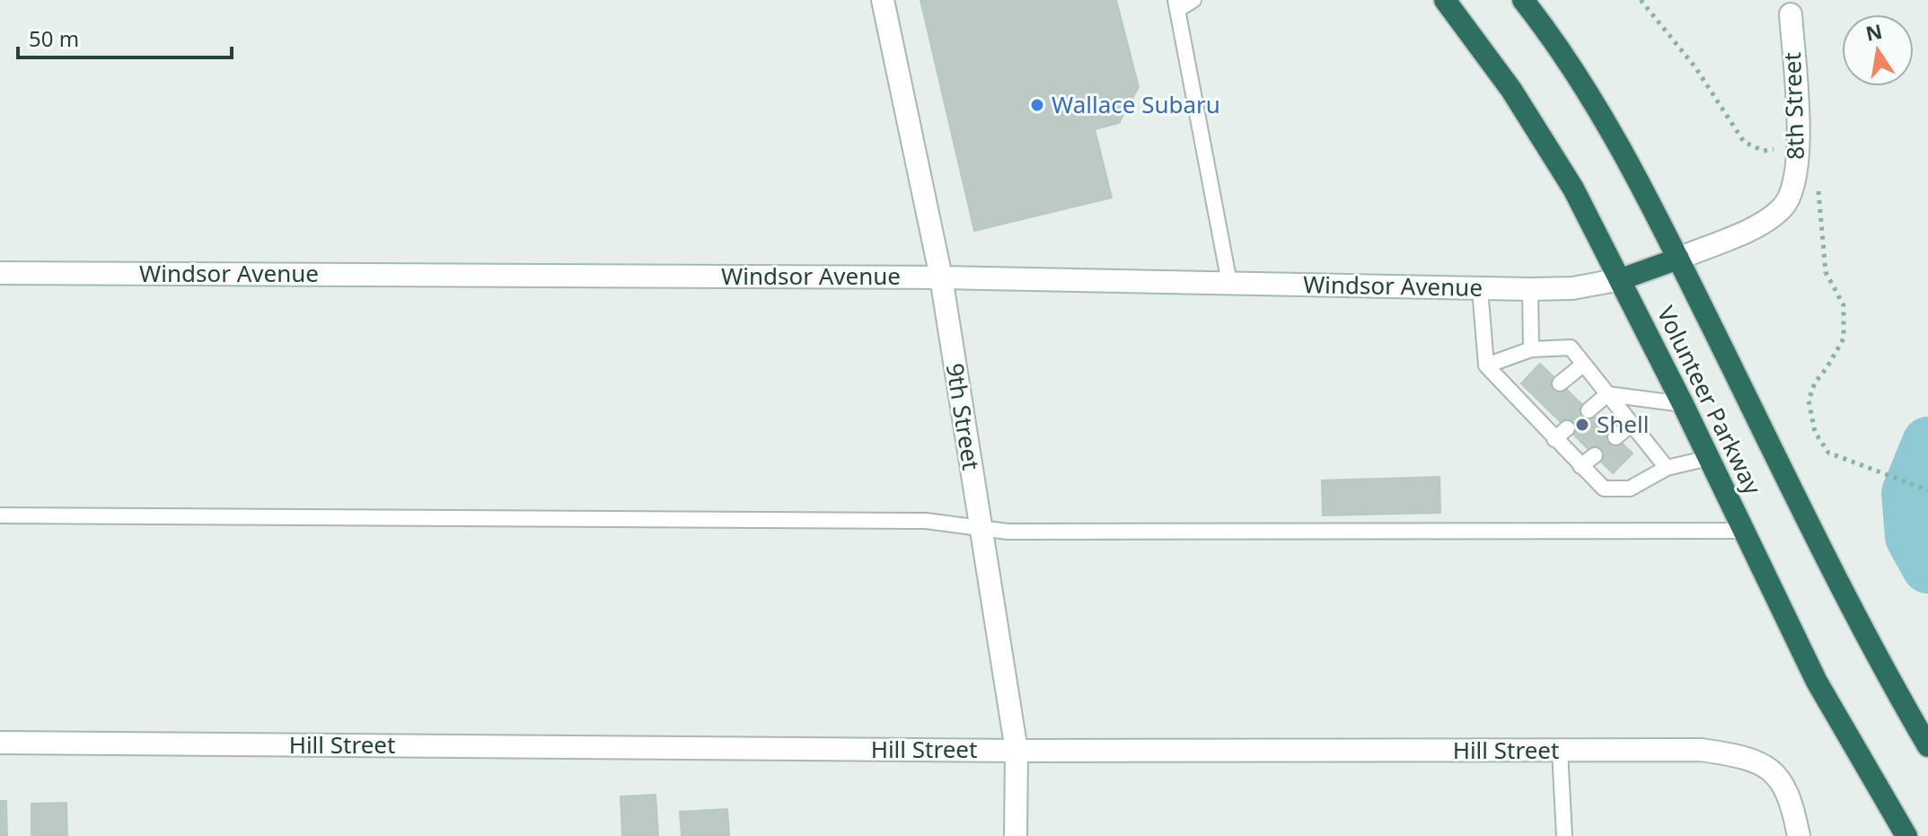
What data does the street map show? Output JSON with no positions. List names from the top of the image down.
{
  "streets": {
    "highway": ["Volunteer Parkway"],
    "street": [
      "8th Street",
      "Windsor Avenue",
      "9th Street",
      "Hill Street"
    ]
  },
  "crossings": [
    ["8th Street", "Volunteer Parkway"],
    ["Windsor Avenue", "Volunteer Parkway"],
    ["Windsor Avenue", "9th Street"],
    ["9th Street", "Hill Street"]
  ],
  "places": ["Wallace Subaru", "Shell"],
  "scale_bar": "50 m",
  "north": "top"
}
